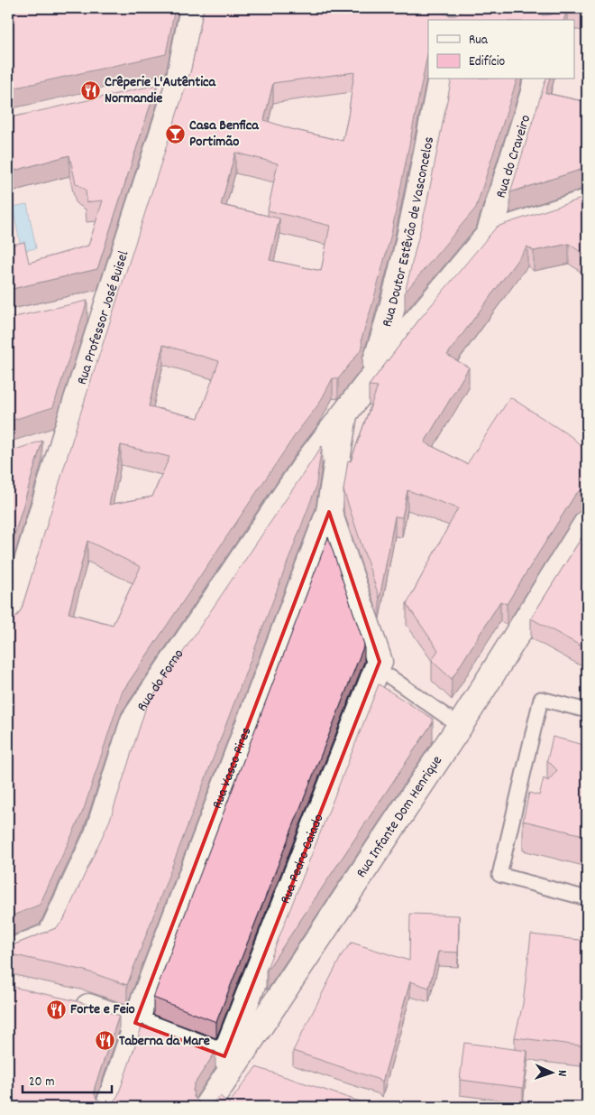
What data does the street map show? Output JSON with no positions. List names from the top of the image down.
{
  "streets": {
    "street": [
      "Rua do Craveiro",
      "Rua Doutor Estêvão de Vasconcelos",
      "Rua Professor José Buisel",
      "Rua do Forno",
      "Rua Vasco Pires",
      "Rua Infante Dom Henrique",
      "Rua Pedro Caiado"
    ]
  },
  "crossings": [
    ["Rua do Craveiro", "Rua do Forno"],
    ["Rua Doutor Estêvão de Vasconcelos", "Rua do Forno"],
    ["Rua do Forno", "Rua Vasco Pires"],
    ["Rua Vasco Pires", "Rua Pedro Caiado"]
  ],
  "places": {
    "restaurant": ["Crêperie L'Autêntica Normandie", "Forte e Feio", "Taberna da Mare"],
    "bar": ["Casa Benfica Portimão"]
  },
  "legend": ["Rua", "Edifício"],
  "scale_bar": "20 m",
  "north": "right"
}
